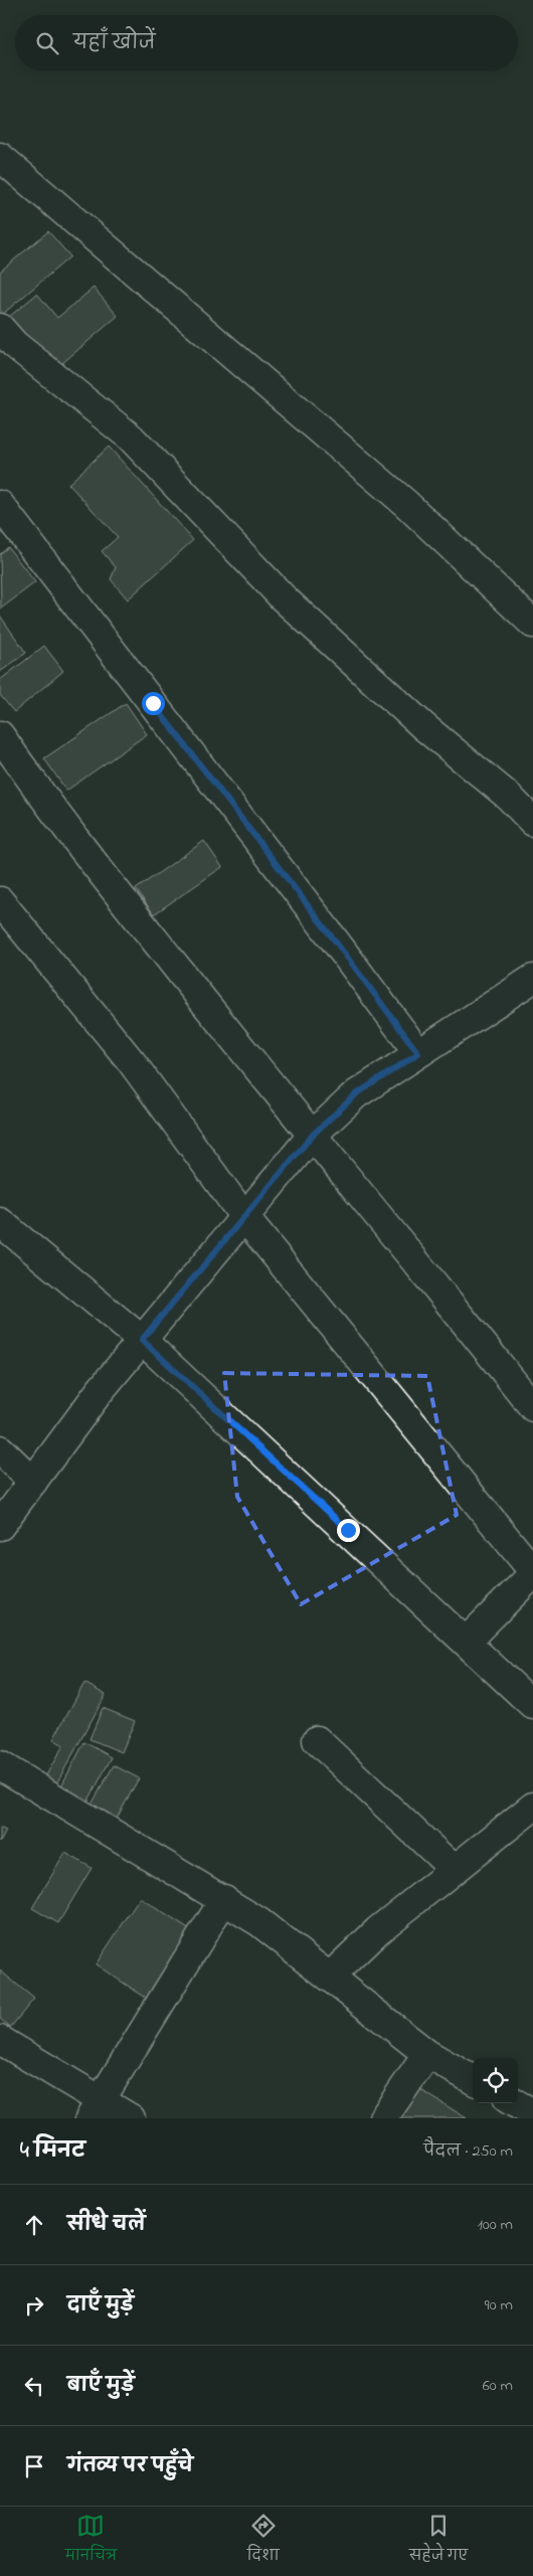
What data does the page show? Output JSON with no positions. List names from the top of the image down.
{
  "page": {
    "search": "यहाँ खोजें",
    "heading": ["4 मिनट", "पैदल · 250 m"],
    "list": [
      ["सीधे चलें", "100 m"],
      ["दाएँ मुड़ें", "90 m"],
      ["बाएँ मुड़ें", "60 m"],
      "गंतव्य पर पहुँचे"
    ],
    "nav": ["मानचित्र", "दिशा", "सहेजे गए"]
  }
}
